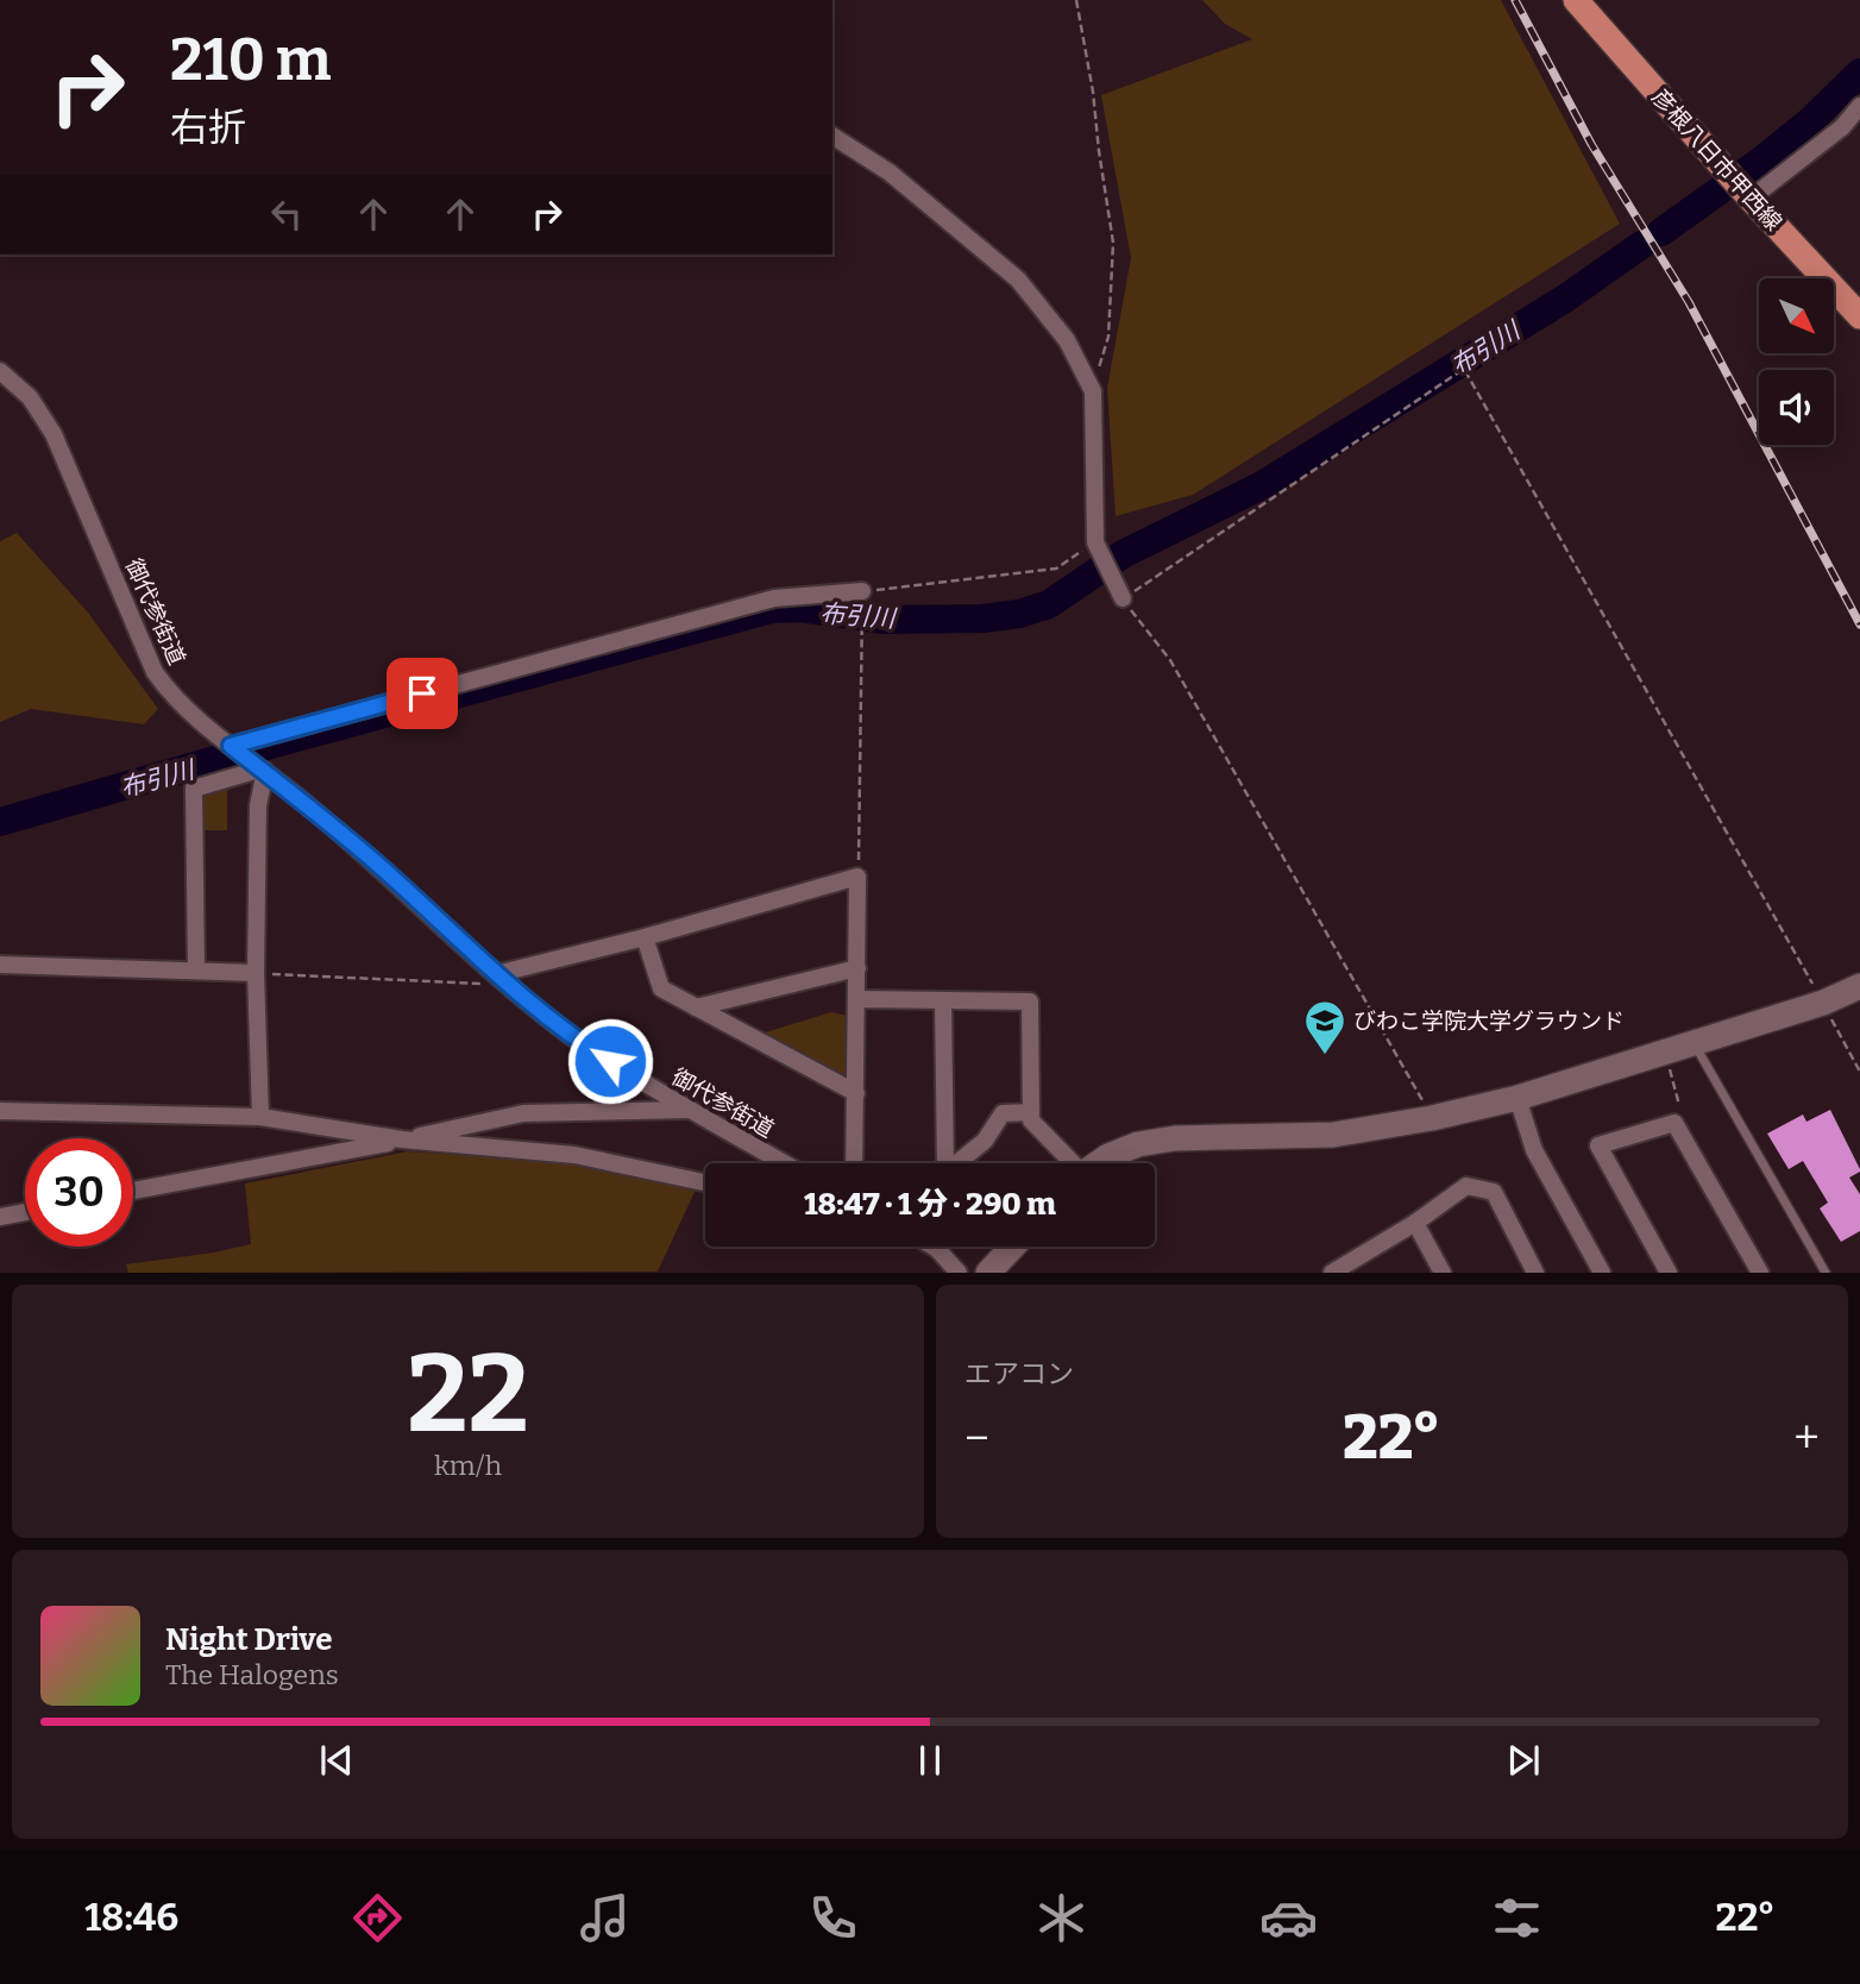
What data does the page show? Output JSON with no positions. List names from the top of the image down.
{
  "streets": {
    "main road": ["彦根八日市甲西線"],
    "street": ["御代参街道"]
  },
  "water": ["布引川"],
  "places": {
    "school or university": ["びわこ学院大学グラウンド"]
  },
  "north": "bottom right",
  "page": {
    "turn": ["210 m", "右折"],
    "limit": "30",
    "trip": "18:47 · 1 分 · 290 m",
    "tile": [
      ["22", "km/h"],
      "エアコン"
    ],
    "heat": ["−", "22°", "+"],
    "song": ["Night Drive", "The Halogens"],
    "tabs": ["18:46", "22°"]
  }
}
